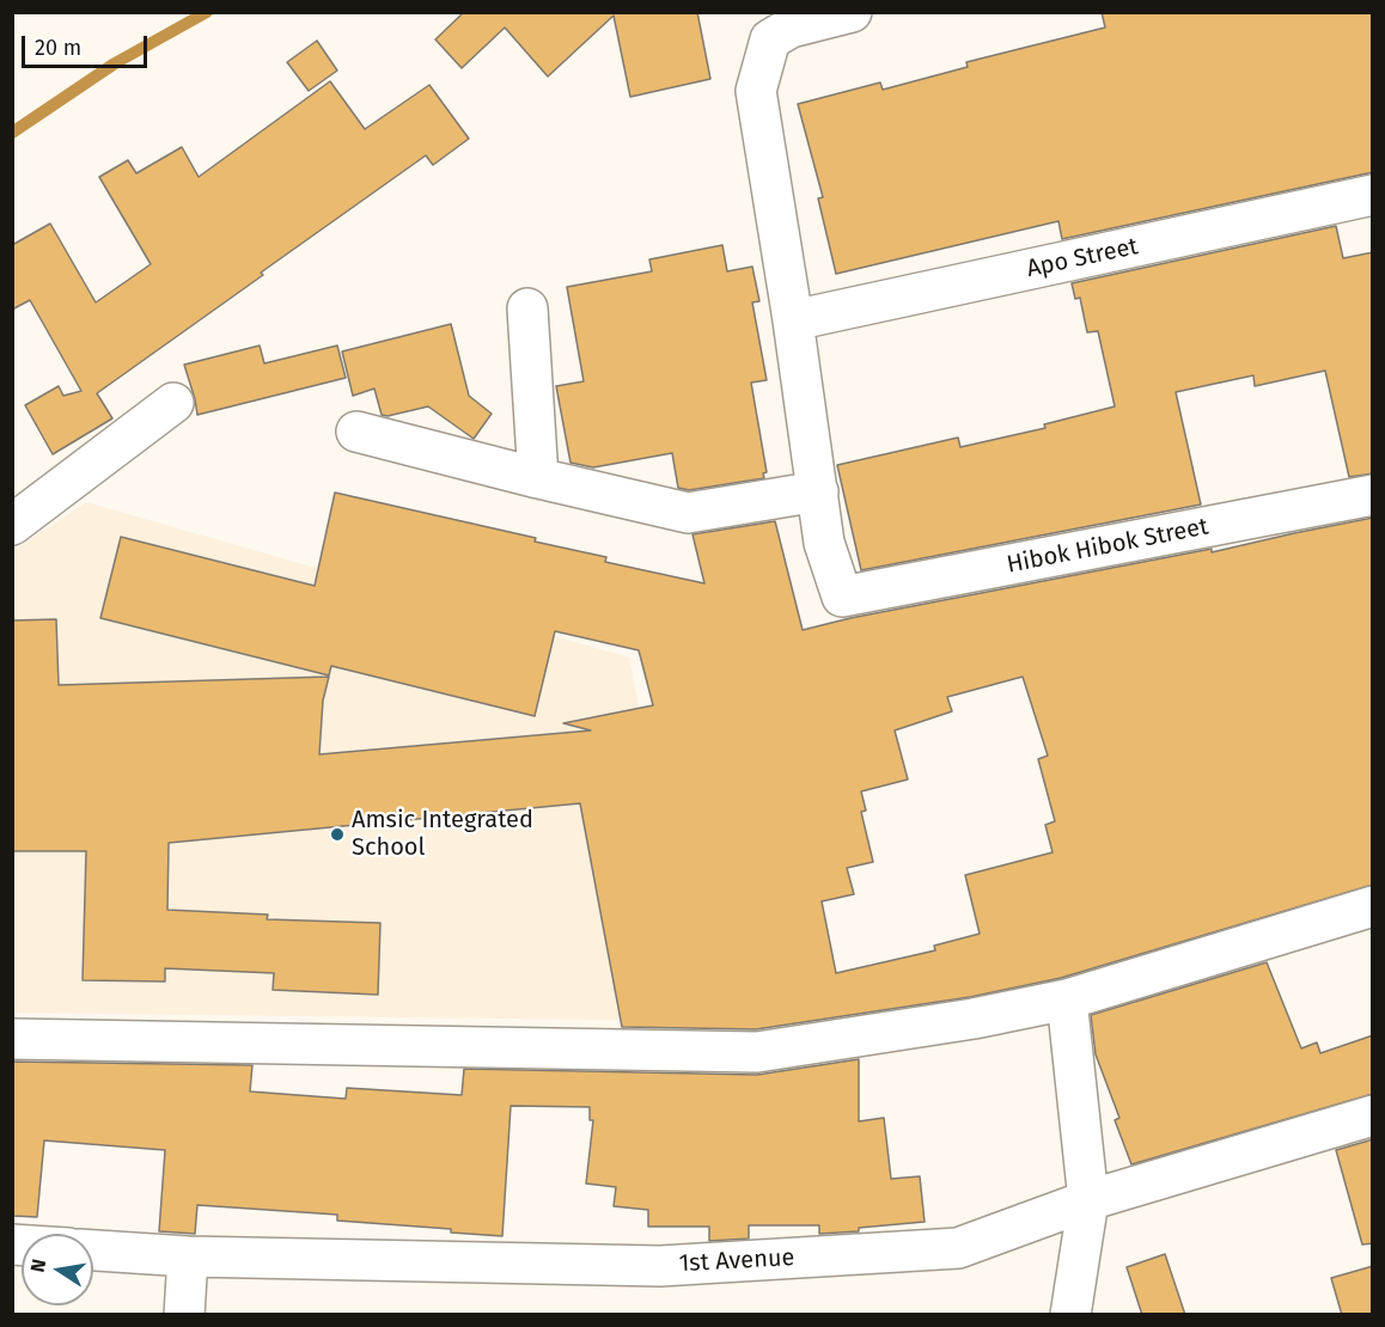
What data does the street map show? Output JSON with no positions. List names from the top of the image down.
{
  "streets": {
    "street": ["Apo Street", "Hibok Hibok Street", "1st Avenue"]
  },
  "places": ["Amsic Integrated School"],
  "scale_bar": "20 m",
  "north": "left"
}
